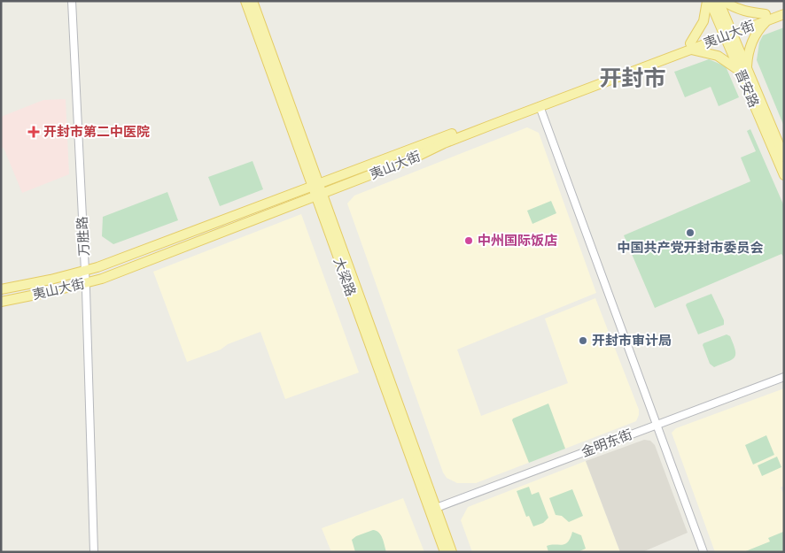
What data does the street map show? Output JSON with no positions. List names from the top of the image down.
{
  "streets": {
    "main road": ["夷山大街", "晋安路", "大梁路"],
    "street": ["万胜路", "金明东街"]
  },
  "crossings": [
    ["夷山大街", "晋安路"],
    ["夷山大街", "万胜路"],
    ["夷山大街", "大梁路"],
    ["大梁路", "金明东街"]
  ],
  "districts": ["开封市"],
  "places": {
    "health": ["开封市第二中医院"],
    "other": ["中国共产党开封市委员会", "中州国际饭店", "开封市审计局"]
  }
}
